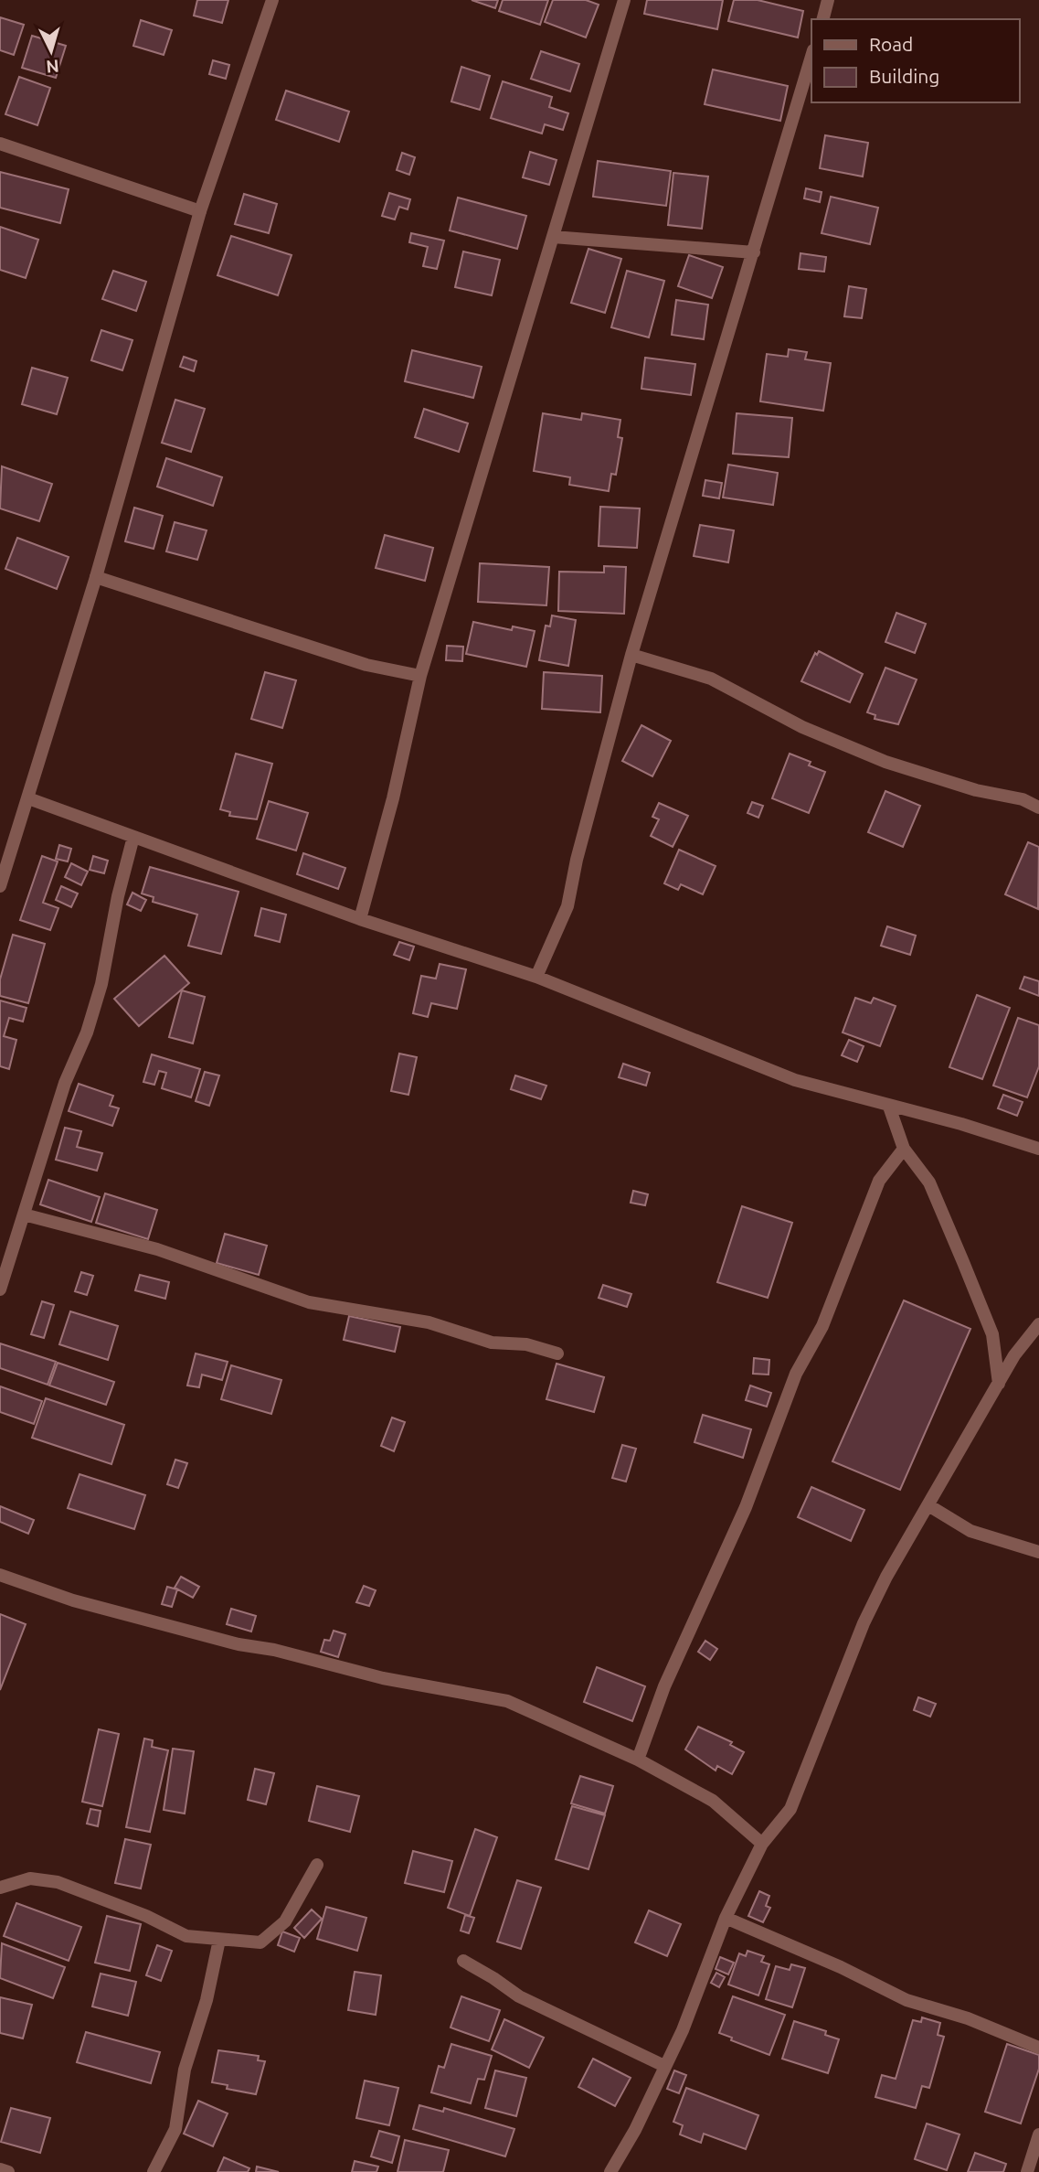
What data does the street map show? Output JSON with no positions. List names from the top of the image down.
{
  "legend": ["Road", "Building"],
  "north": "bottom"
}
